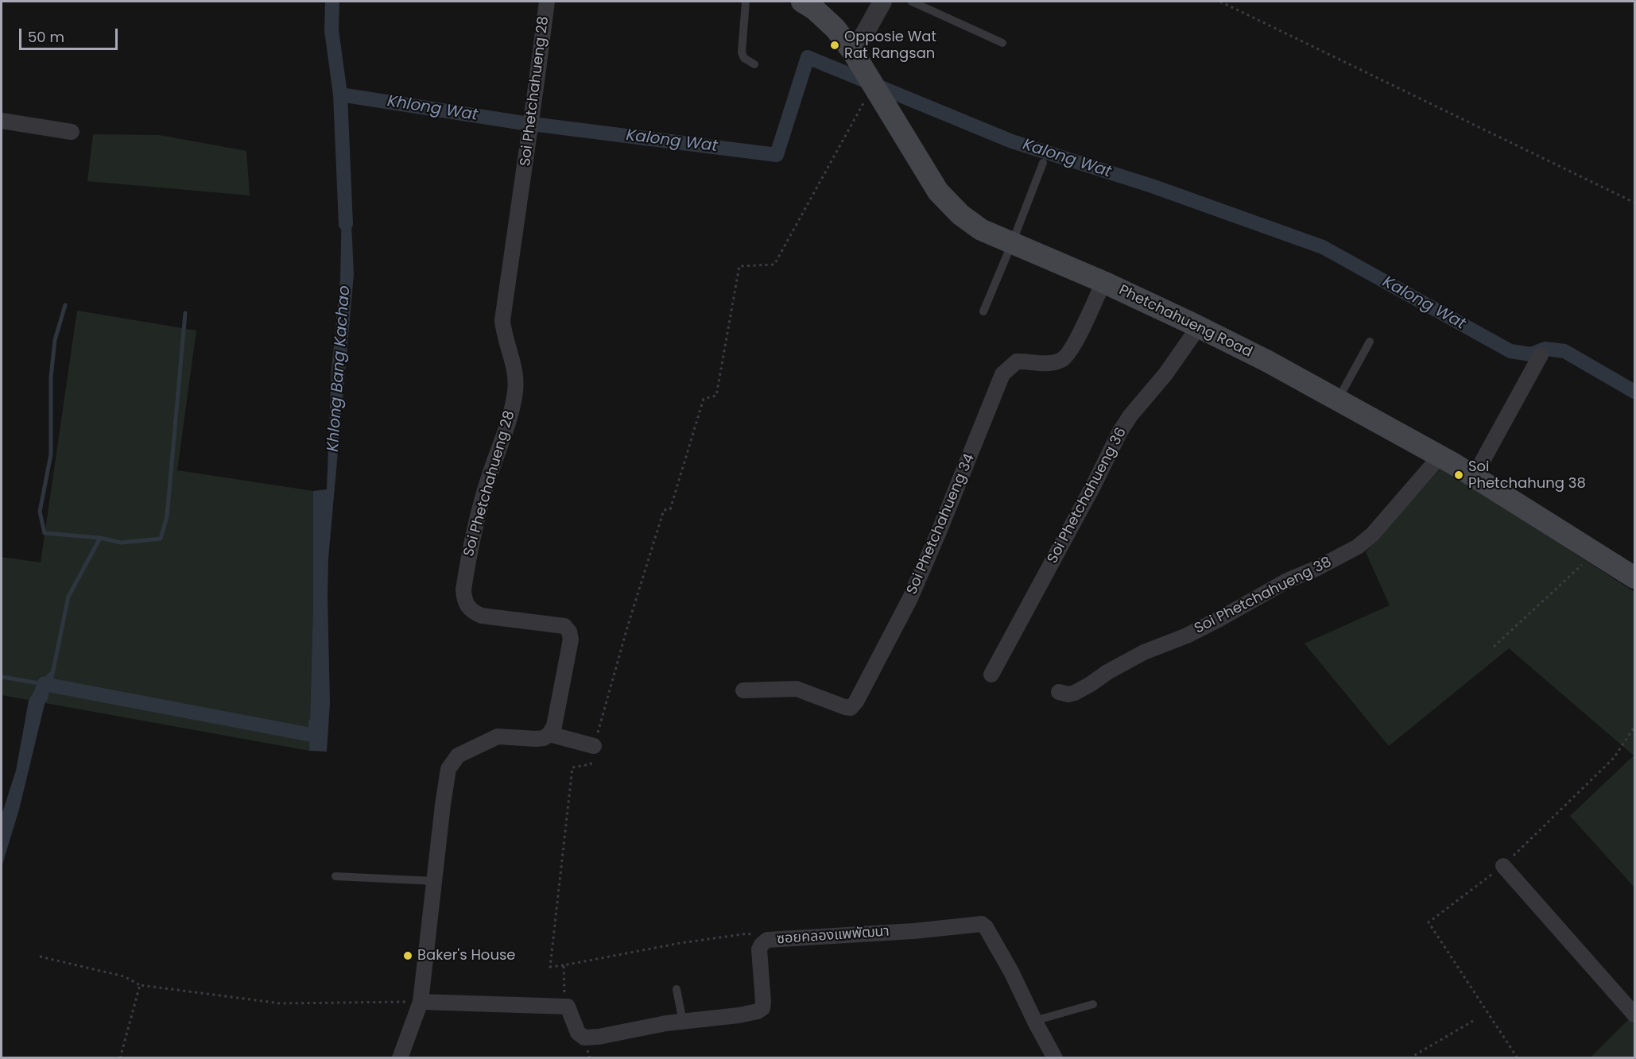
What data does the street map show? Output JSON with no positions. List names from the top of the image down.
{
  "streets": {
    "main road": ["Phetchahueng Road"],
    "street": [
      "Soi Phetchahueng 28",
      "Soi Phetchahueng 36",
      "Soi Phetchahueng 34",
      "Soi Phetchahueng 38",
      "ซอยคลองแพพัฒนา"
    ]
  },
  "crossings": [
    ["Phetchahueng Road", "Soi Phetchahueng 36"],
    ["Phetchahueng Road", "Soi Phetchahueng 34"],
    ["Phetchahueng Road", "Soi Phetchahueng 38"]
  ],
  "water": ["Khlong Wat", "Kalong Wat", "Khlong Bang Kachao"],
  "places": ["Opposie Wat Rat Rangsan", "Soi Phetchahung 38", "Baker's House"],
  "scale_bar": "50 m"
}
